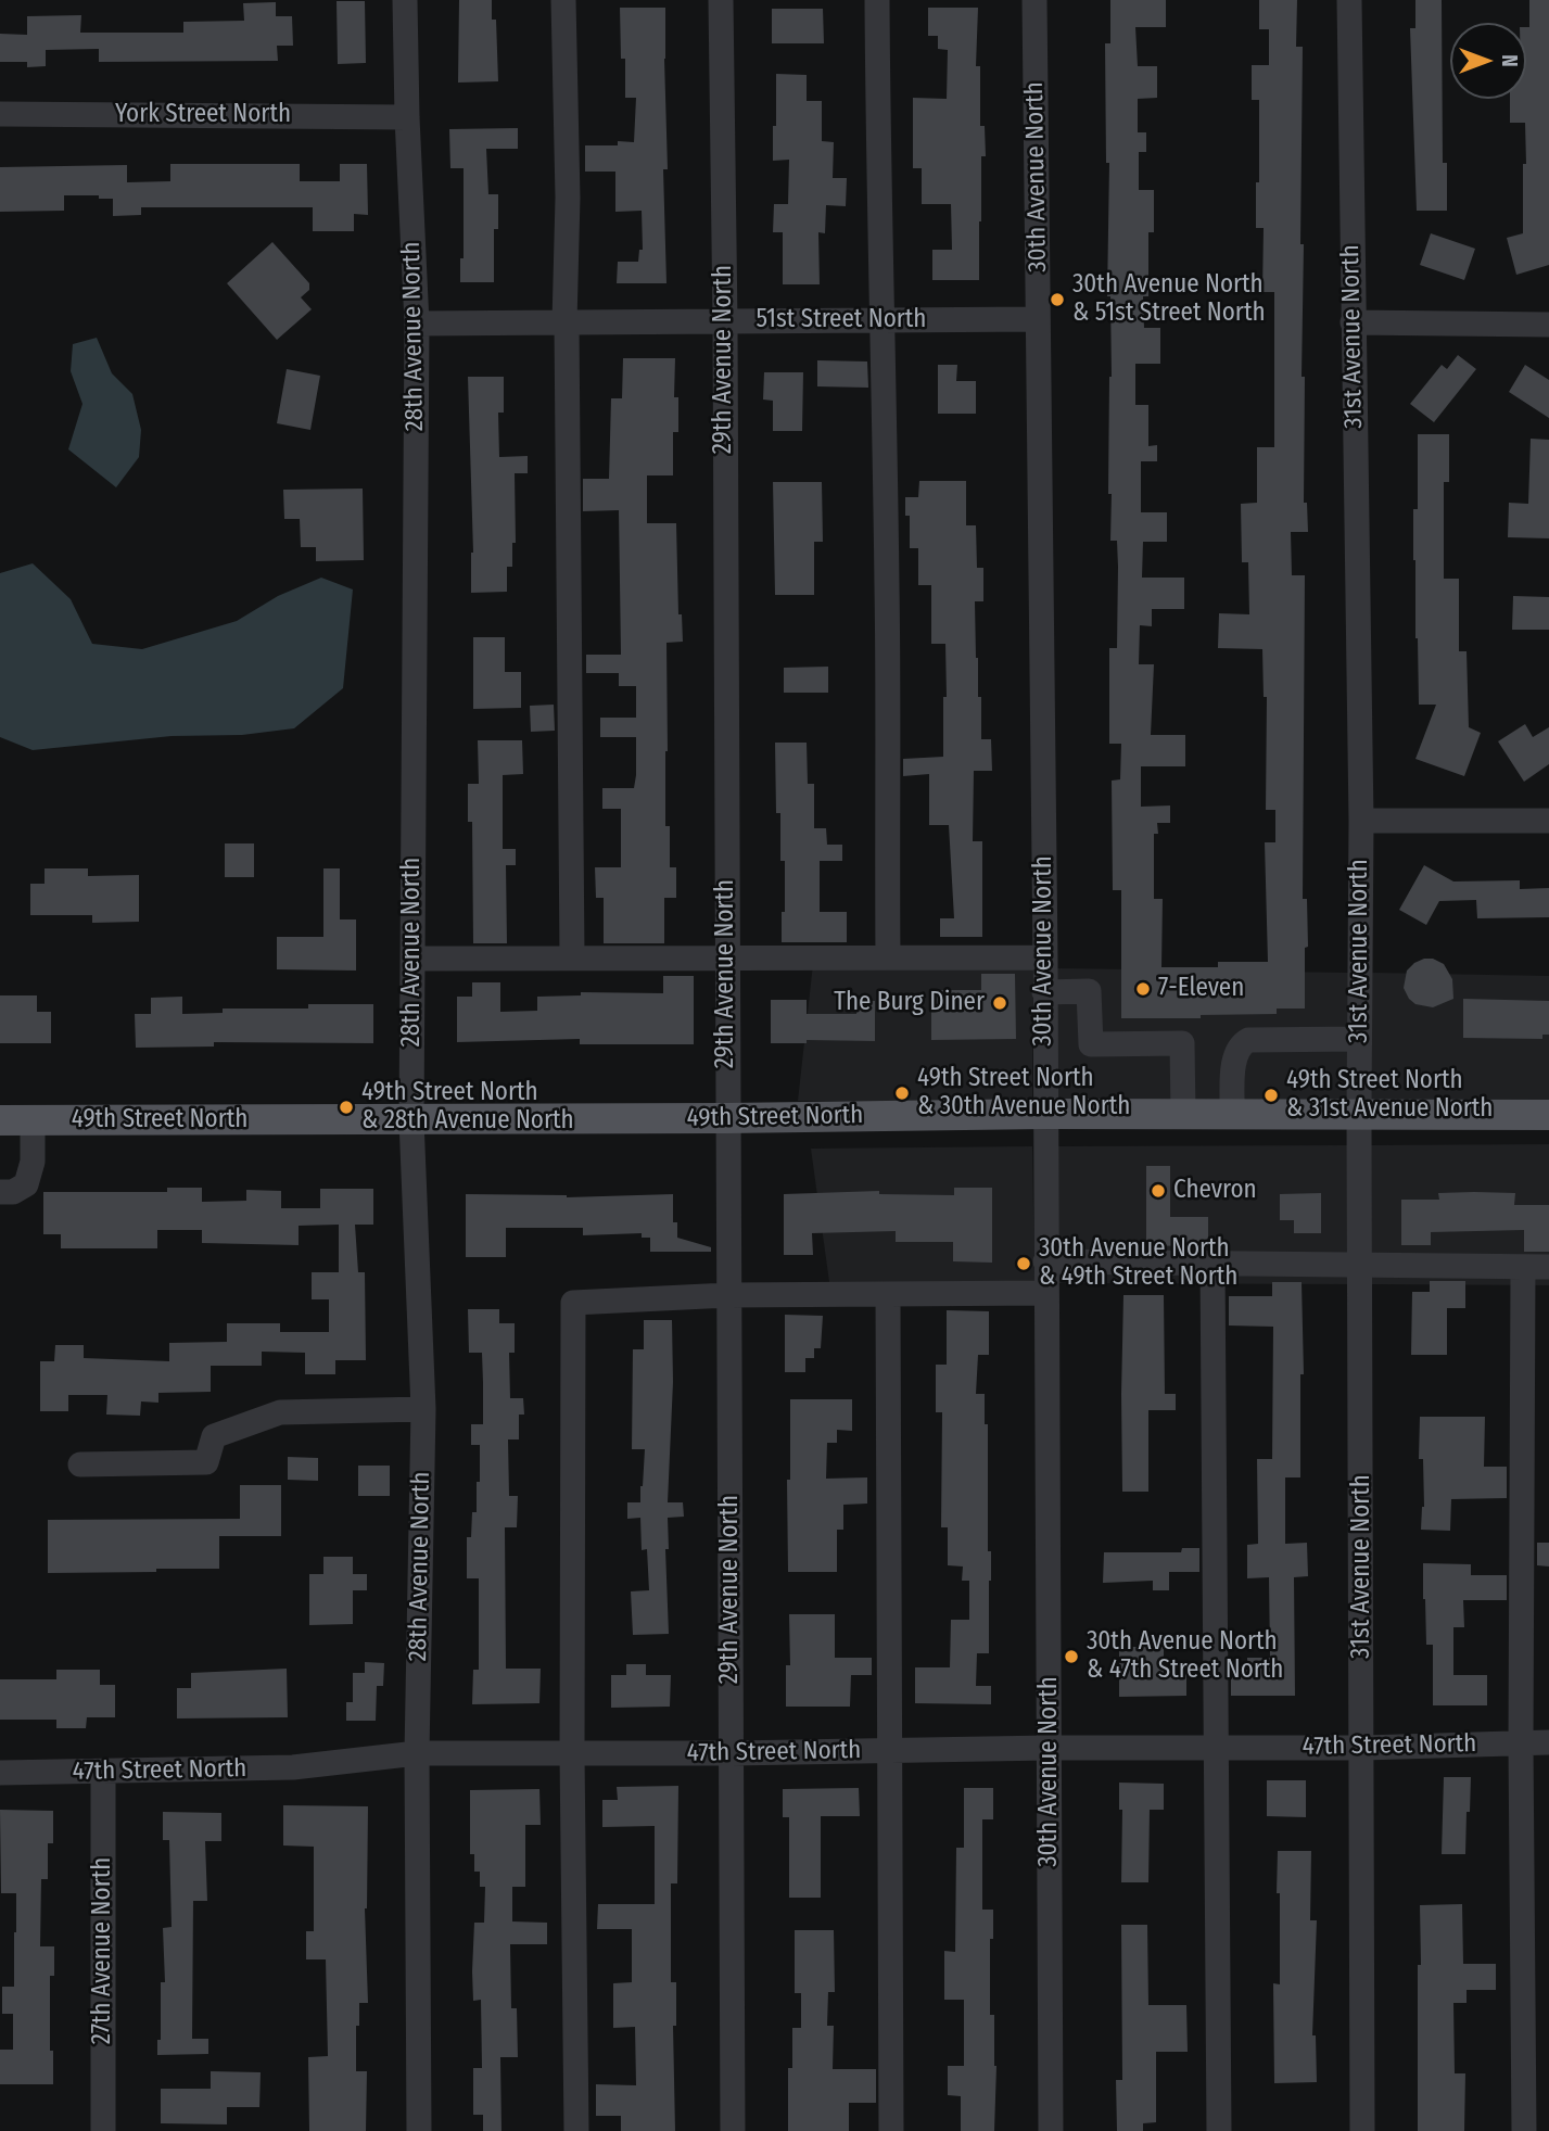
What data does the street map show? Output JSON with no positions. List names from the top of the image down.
{
  "streets": {
    "main road": ["49th Street North"],
    "street": [
      "York Street North",
      "30th Avenue North",
      "51st Street North",
      "28th Avenue North",
      "31st Avenue North",
      "29th Avenue North",
      "47th Street North",
      "27th Avenue North"
    ]
  },
  "crossings": [
    ["York Street North", "28th Avenue North"],
    ["30th Avenue North", "51st Street North"],
    ["30th Avenue North", "49th Street North"],
    ["30th Avenue North", "47th Street North"],
    ["51st Street North", "28th Avenue North"],
    ["51st Street North", "29th Avenue North"],
    ["28th Avenue North", "49th Street North"],
    ["28th Avenue North", "47th Street North"],
    ["31st Avenue North", "49th Street North"],
    ["31st Avenue North", "47th Street North"],
    ["29th Avenue North", "49th Street North"],
    ["29th Avenue North", "47th Street North"],
    ["47th Street North", "27th Avenue North"]
  ],
  "places": [
    "30th Avenue North & 51st Street North",
    "7-Eleven",
    "The Burg Diner",
    "49th Street North & 30th Avenue North",
    "49th Street North & 31st Avenue North",
    "49th Street North & 28th Avenue North",
    "Chevron",
    "30th Avenue North & 49th Street North",
    "30th Avenue North & 47th Street North"
  ],
  "north": "right"
}
